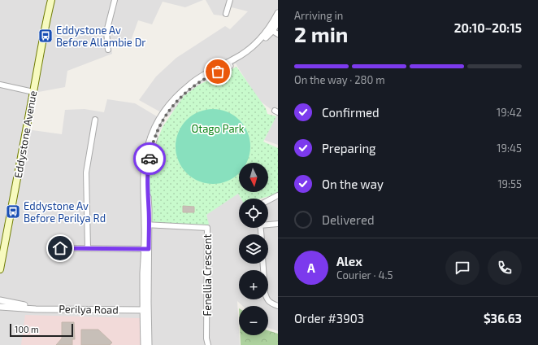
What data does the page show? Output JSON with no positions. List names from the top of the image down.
{
  "streets": {
    "main road": ["Eddystone Avenue"],
    "street": ["Fenellia Crescent", "Perilya Road"]
  },
  "parks": ["Otago Park"],
  "places": {
    "bus stop": ["Eddystone Av Before Allambie Dr", "Eddystone Av Before Perilya Rd"]
  },
  "scale_bar": "100 m",
  "north": "bottom",
  "page": {
    "heading": ["2 min", "Arriving in", "20:10–20:15"],
    "panel": [
      "Alex",
      "Courier · 4.5",
      "Order #3903",
      "$36.63"
    ],
    "bar": "On the way · 280 m",
    "list": [
      ["Confirmed", "19:42"],
      ["Preparing", "19:45"],
      ["On the way", "19:55"],
      "Delivered"
    ],
    "map_buttons": ["+", "−"],
    "round": "A",
    "scale": "100 m"
  }
}
